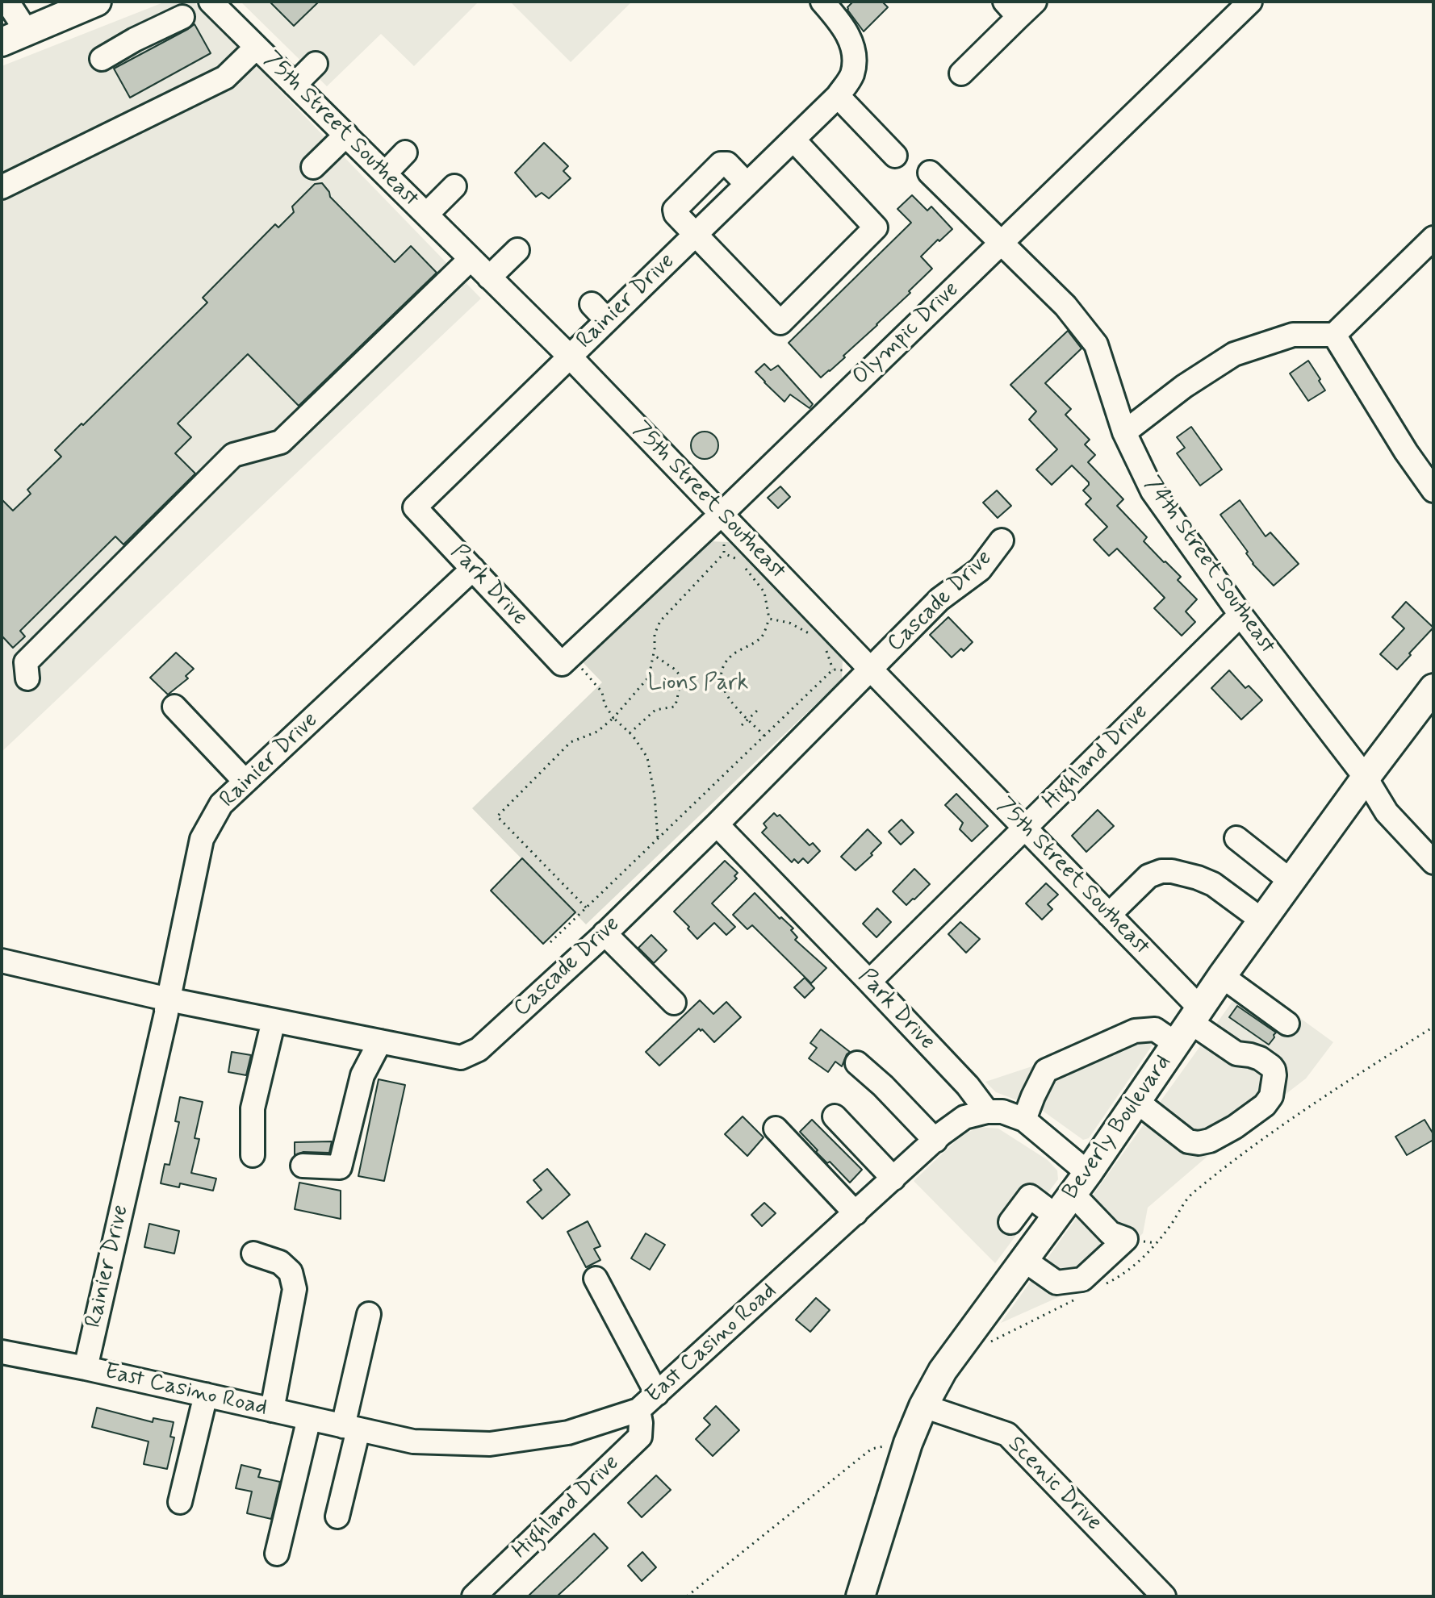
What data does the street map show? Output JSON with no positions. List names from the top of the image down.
{
  "streets": {
    "main road": ["Beverly Boulevard"],
    "street": [
      "75th Street Southeast",
      "Rainier Drive",
      "Olympic Drive",
      "74th Street Southeast",
      "Park Drive",
      "Cascade Drive",
      "Highland Drive",
      "East Casino Road",
      "Scenic Drive"
    ]
  },
  "crossings": [
    ["75th Street Southeast", "Rainier Drive"],
    ["75th Street Southeast", "Olympic Drive"],
    ["75th Street Southeast", "Cascade Drive"],
    ["75th Street Southeast", "Highland Drive"],
    ["75th Street Southeast", "Beverly Boulevard"],
    ["Rainier Drive", "Park Drive"],
    ["Rainier Drive", "Cascade Drive"],
    ["Rainier Drive", "East Casino Road"],
    ["Olympic Drive", "74th Street Southeast"],
    ["Olympic Drive", "Park Drive"],
    ["74th Street Southeast", "Highland Drive"],
    ["74th Street Southeast", "Beverly Boulevard"],
    ["Park Drive", "Cascade Drive"],
    ["Park Drive", "Highland Drive"],
    ["Park Drive", "East Casino Road"],
    ["Highland Drive", "East Casino Road"],
    ["Beverly Boulevard", "Scenic Drive"]
  ],
  "parks": ["Lions Park"]
}
